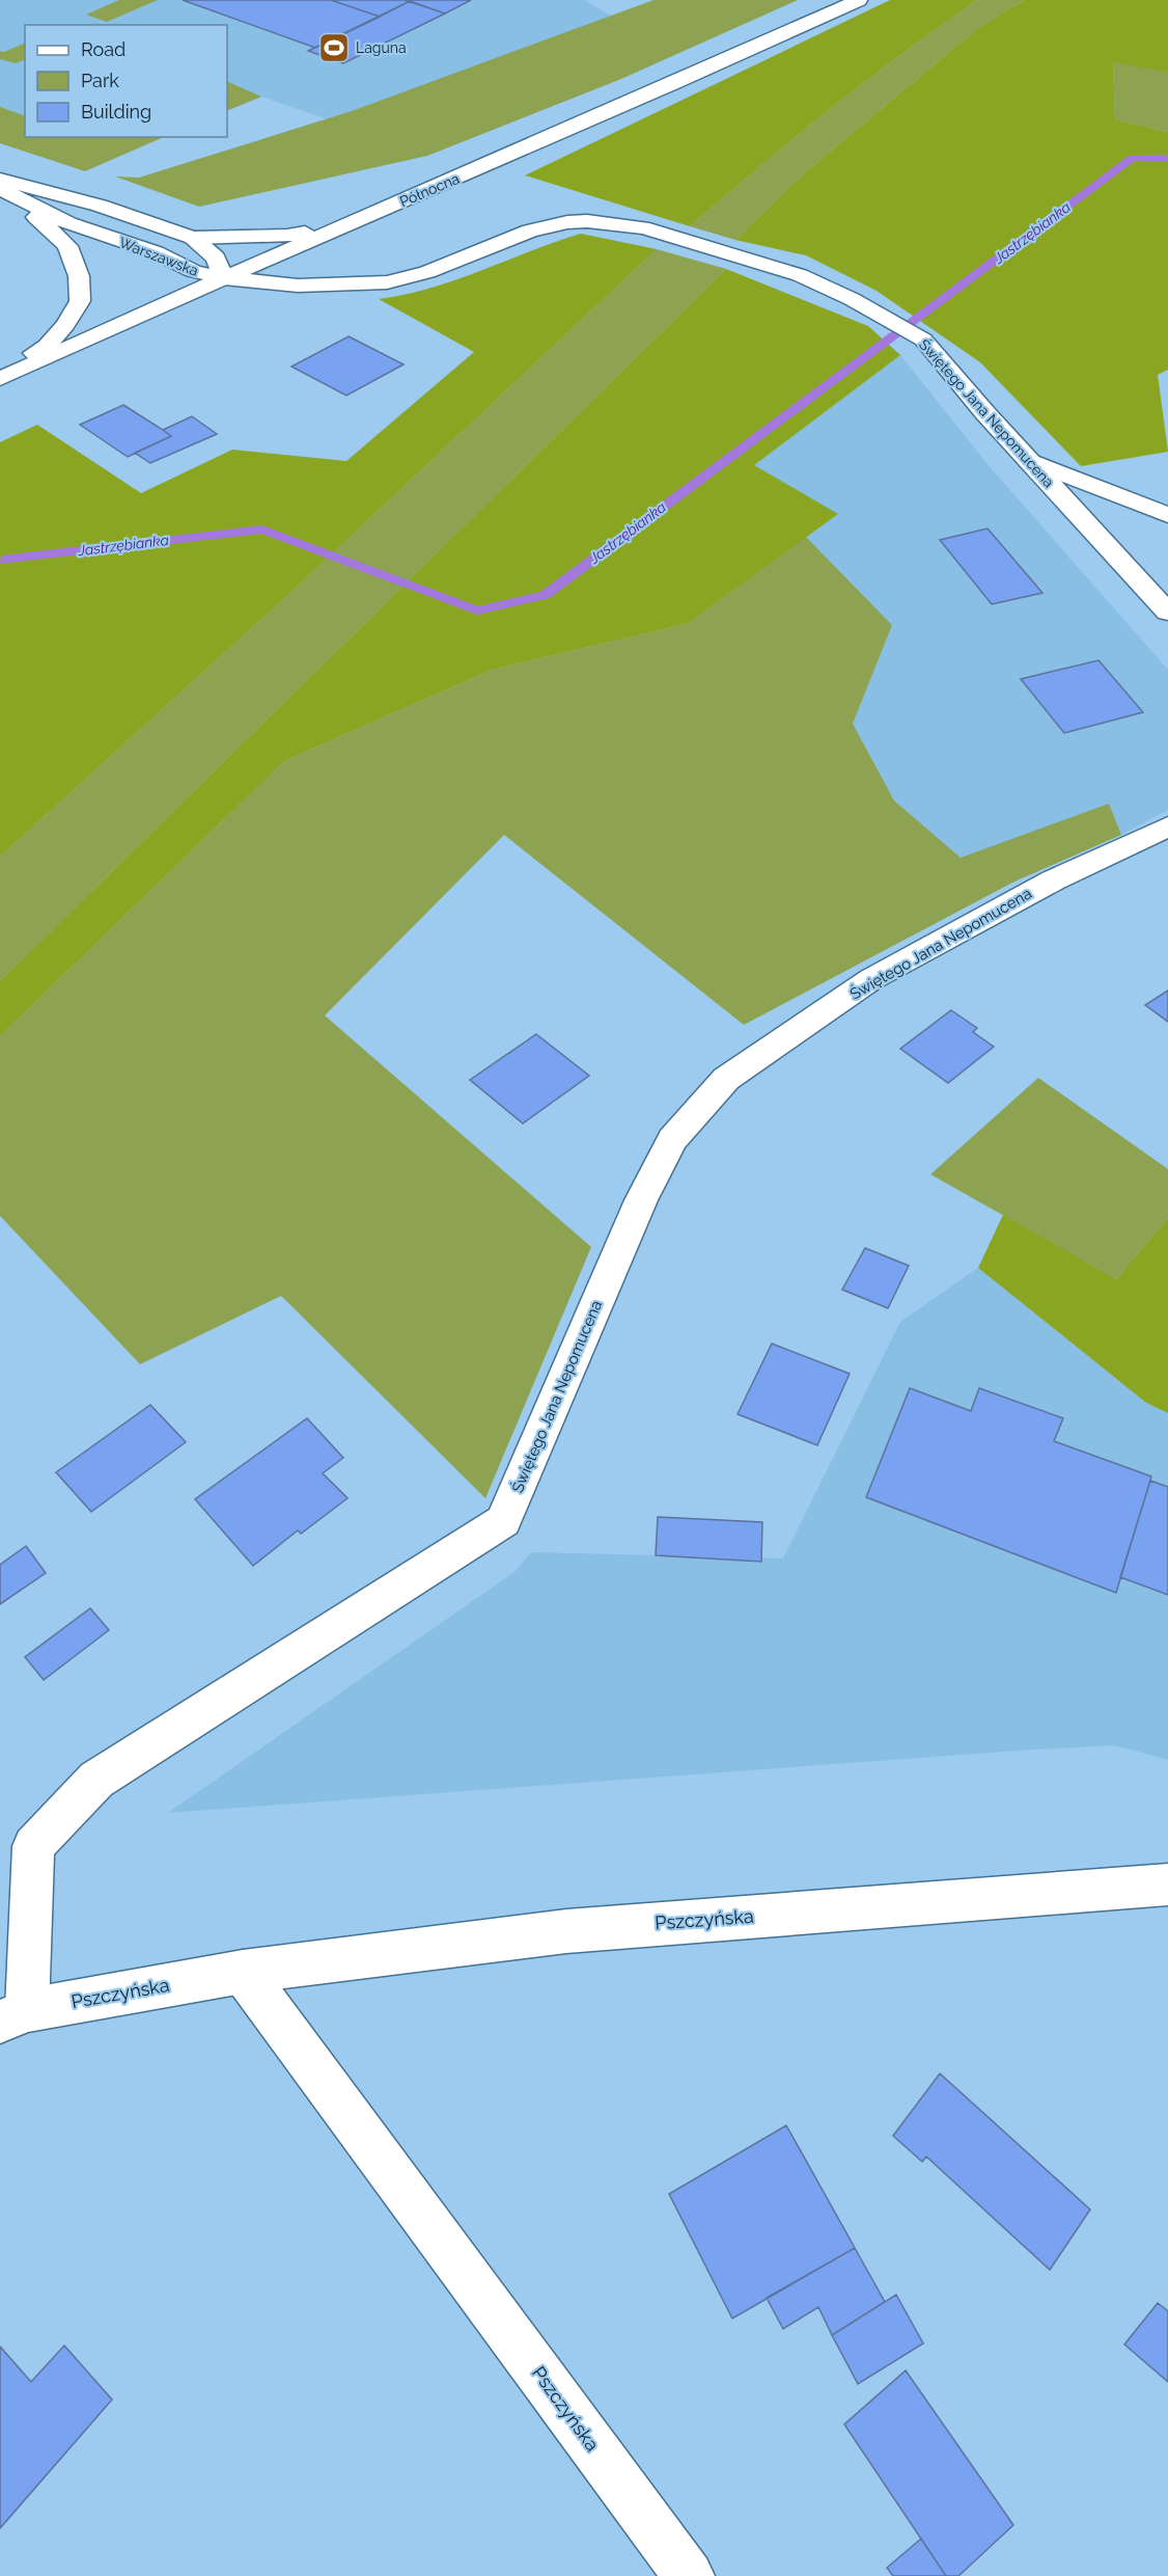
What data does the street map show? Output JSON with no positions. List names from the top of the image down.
{
  "streets": {
    "street": [
      "Północna",
      "Warszawska",
      "Świętego Jana Nepomucena",
      "Pszczyńska"
    ]
  },
  "crossings": [
    ["Północna", "Warszawska"],
    ["Północna", "Świętego Jana Nepomucena"],
    ["Warszawska", "Świętego Jana Nepomucena"],
    ["Świętego Jana Nepomucena", "Pszczyńska"]
  ],
  "water": ["Jastrzębianka"],
  "places": {
    "sports": ["Laguna"]
  },
  "legend": ["Road", "Park", "Building"]
}
